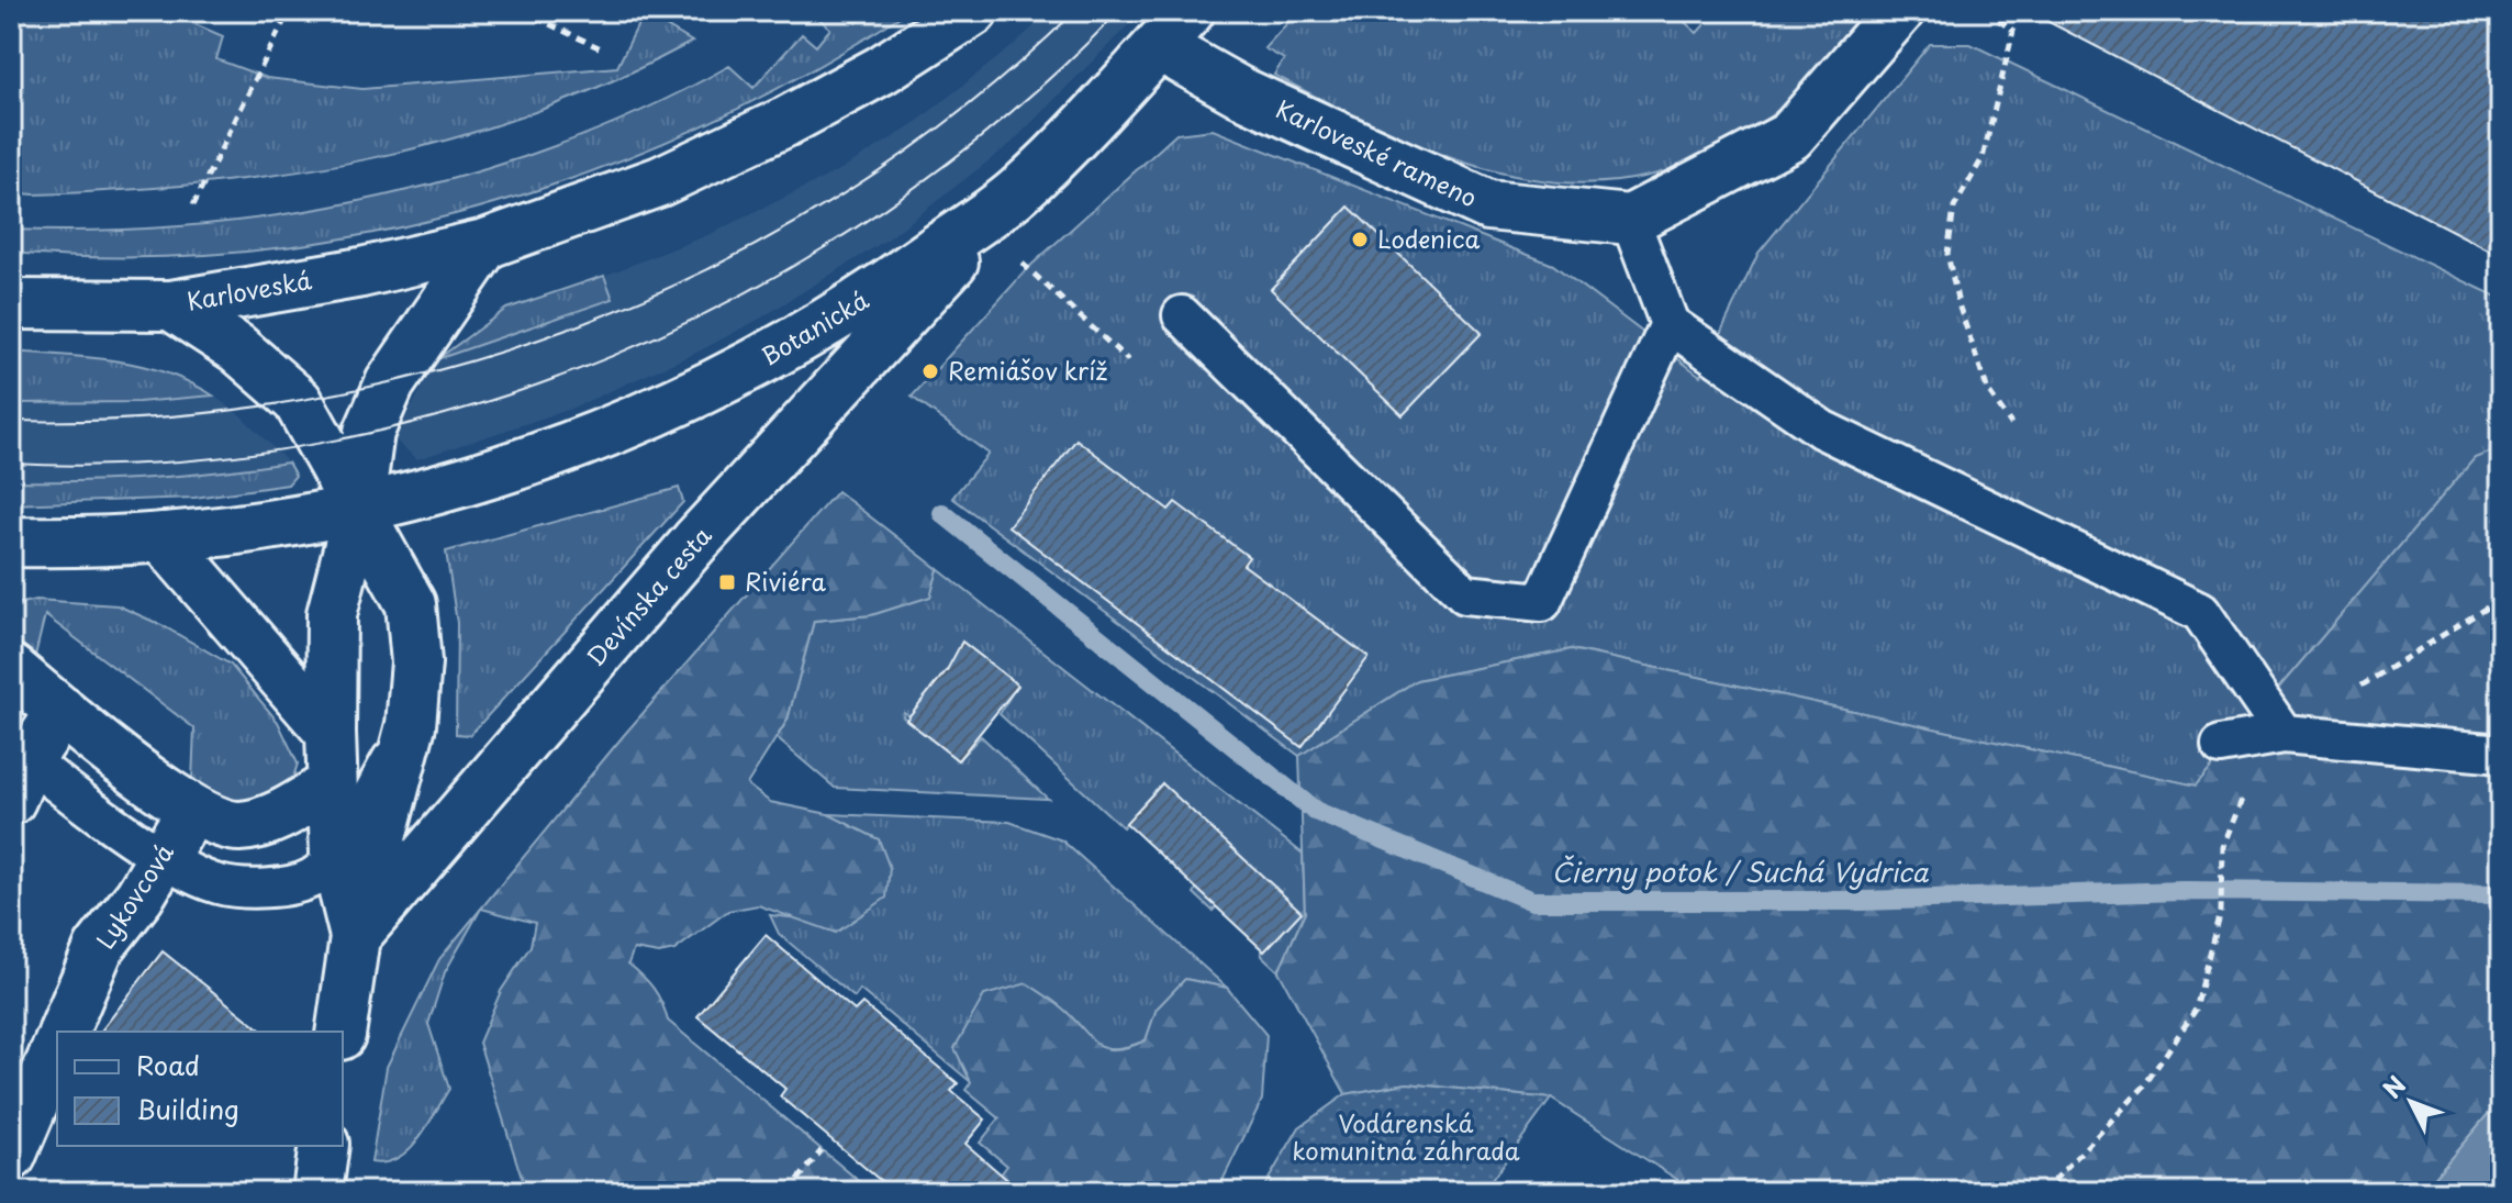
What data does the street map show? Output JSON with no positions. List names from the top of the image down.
{
  "streets": {
    "street": [
      "Karloveské rameno",
      "Karloveská",
      "Botanická",
      "Devínska cesta",
      "Lykovcová"
    ]
  },
  "crossings": [
    ["Karloveské rameno", "Botanická"],
    ["Botanická", "Devínska cesta"]
  ],
  "water": ["Čierny potok / Suchá Vydrica"],
  "parks": ["Vodárenská komunitná záhrada"],
  "places": {
    "other": ["Lodenica", "Remiášov kríž"],
    "transit": ["Riviéra"]
  },
  "legend": ["Road", "Building"],
  "north": "top left"
}
